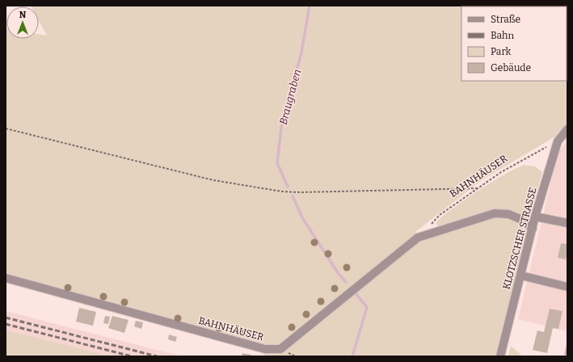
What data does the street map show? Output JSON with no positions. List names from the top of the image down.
{
  "streets": {
    "street": ["BAHNHÄUSER", "KLOTZSCHER STRASSE"]
  },
  "crossings": [
    ["BAHNHÄUSER", "KLOTZSCHER STRASSE"]
  ],
  "water": ["Braugraben"],
  "legend": [
    "Straße",
    "Bahn",
    "Park",
    "Gebäude"
  ],
  "north": "top"
}
